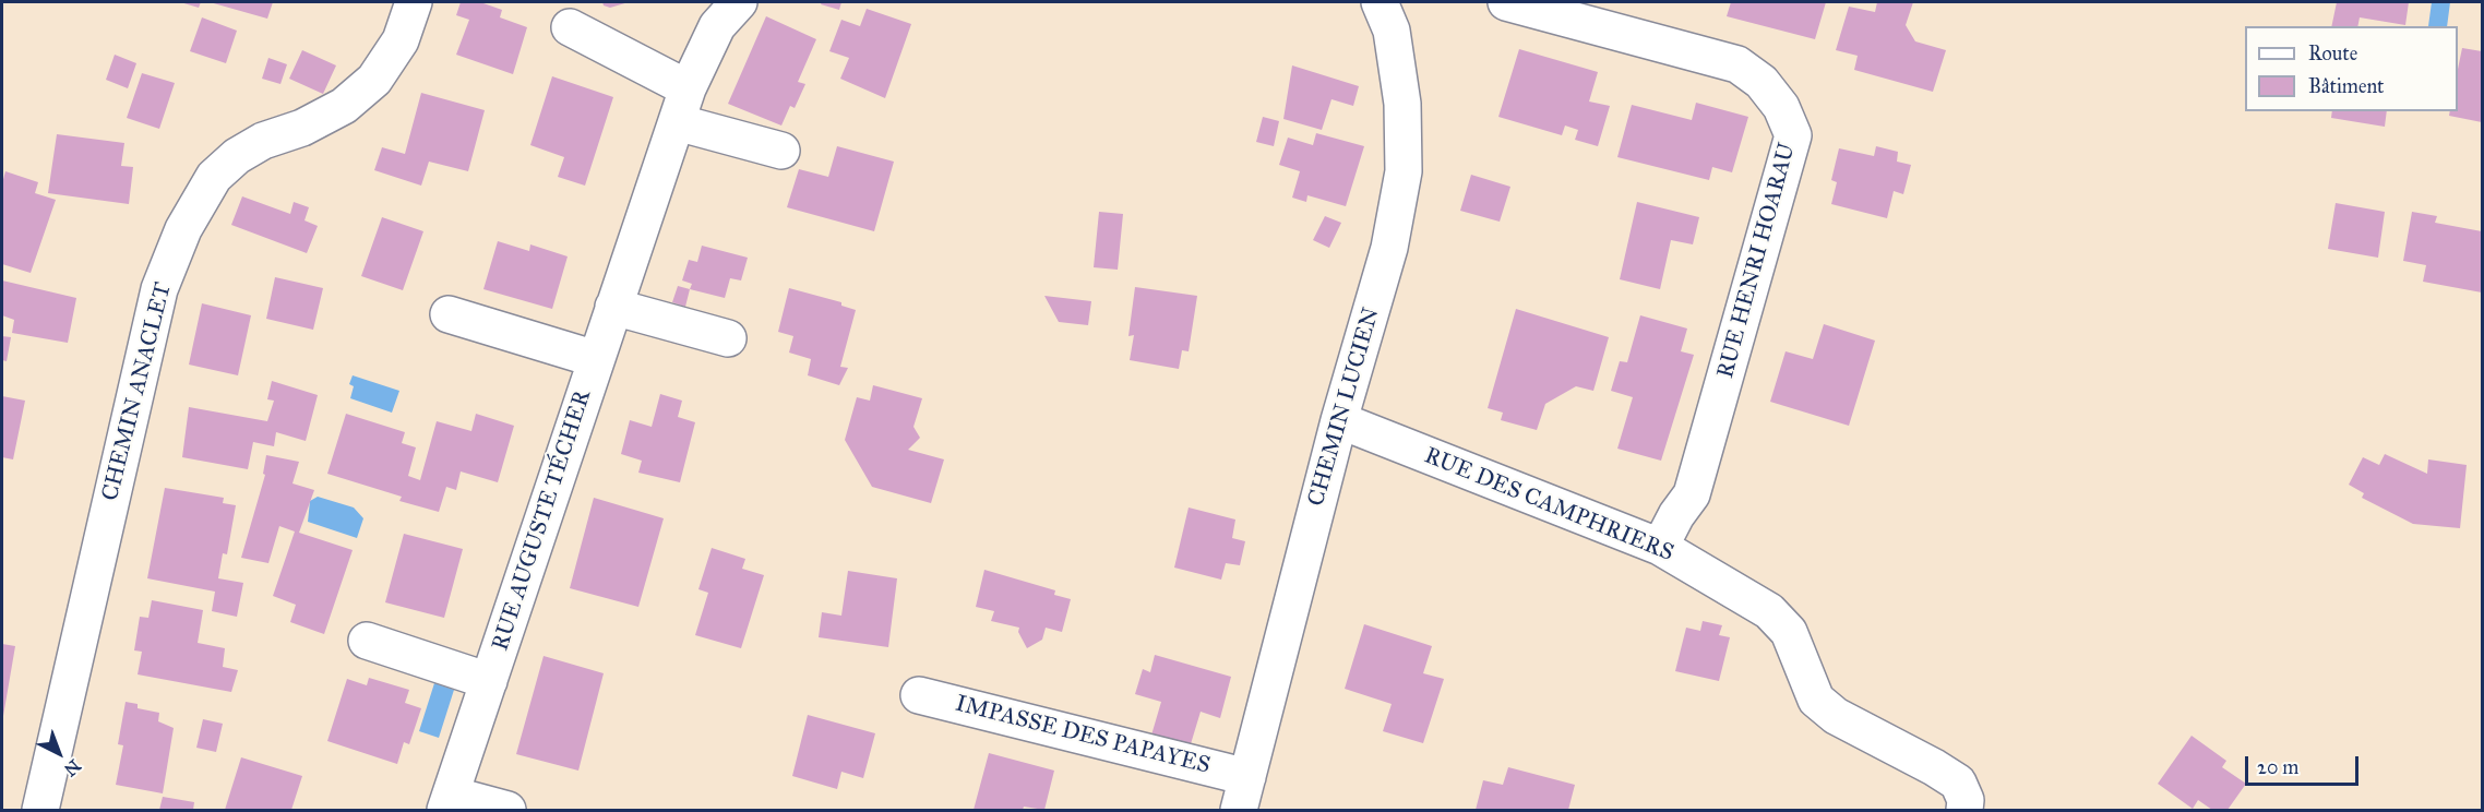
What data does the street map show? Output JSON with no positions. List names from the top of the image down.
{
  "streets": {
    "street": [
      "RUE HENRI HOARAU",
      "CHEMIN ANACLET",
      "CHEMIN LUCIEN",
      "RUE DES CAMPHRIERS",
      "RUE AUGUSTE TÉCHER",
      "IMPASSE DES PAPAYES"
    ]
  },
  "crossings": [
    ["RUE HENRI HOARAU", "RUE DES CAMPHRIERS"],
    ["CHEMIN LUCIEN", "RUE DES CAMPHRIERS"],
    ["CHEMIN LUCIEN", "IMPASSE DES PAPAYES"]
  ],
  "legend": ["Route", "Bâtiment"],
  "scale_bar": "20 m",
  "north": "bottom right"
}
